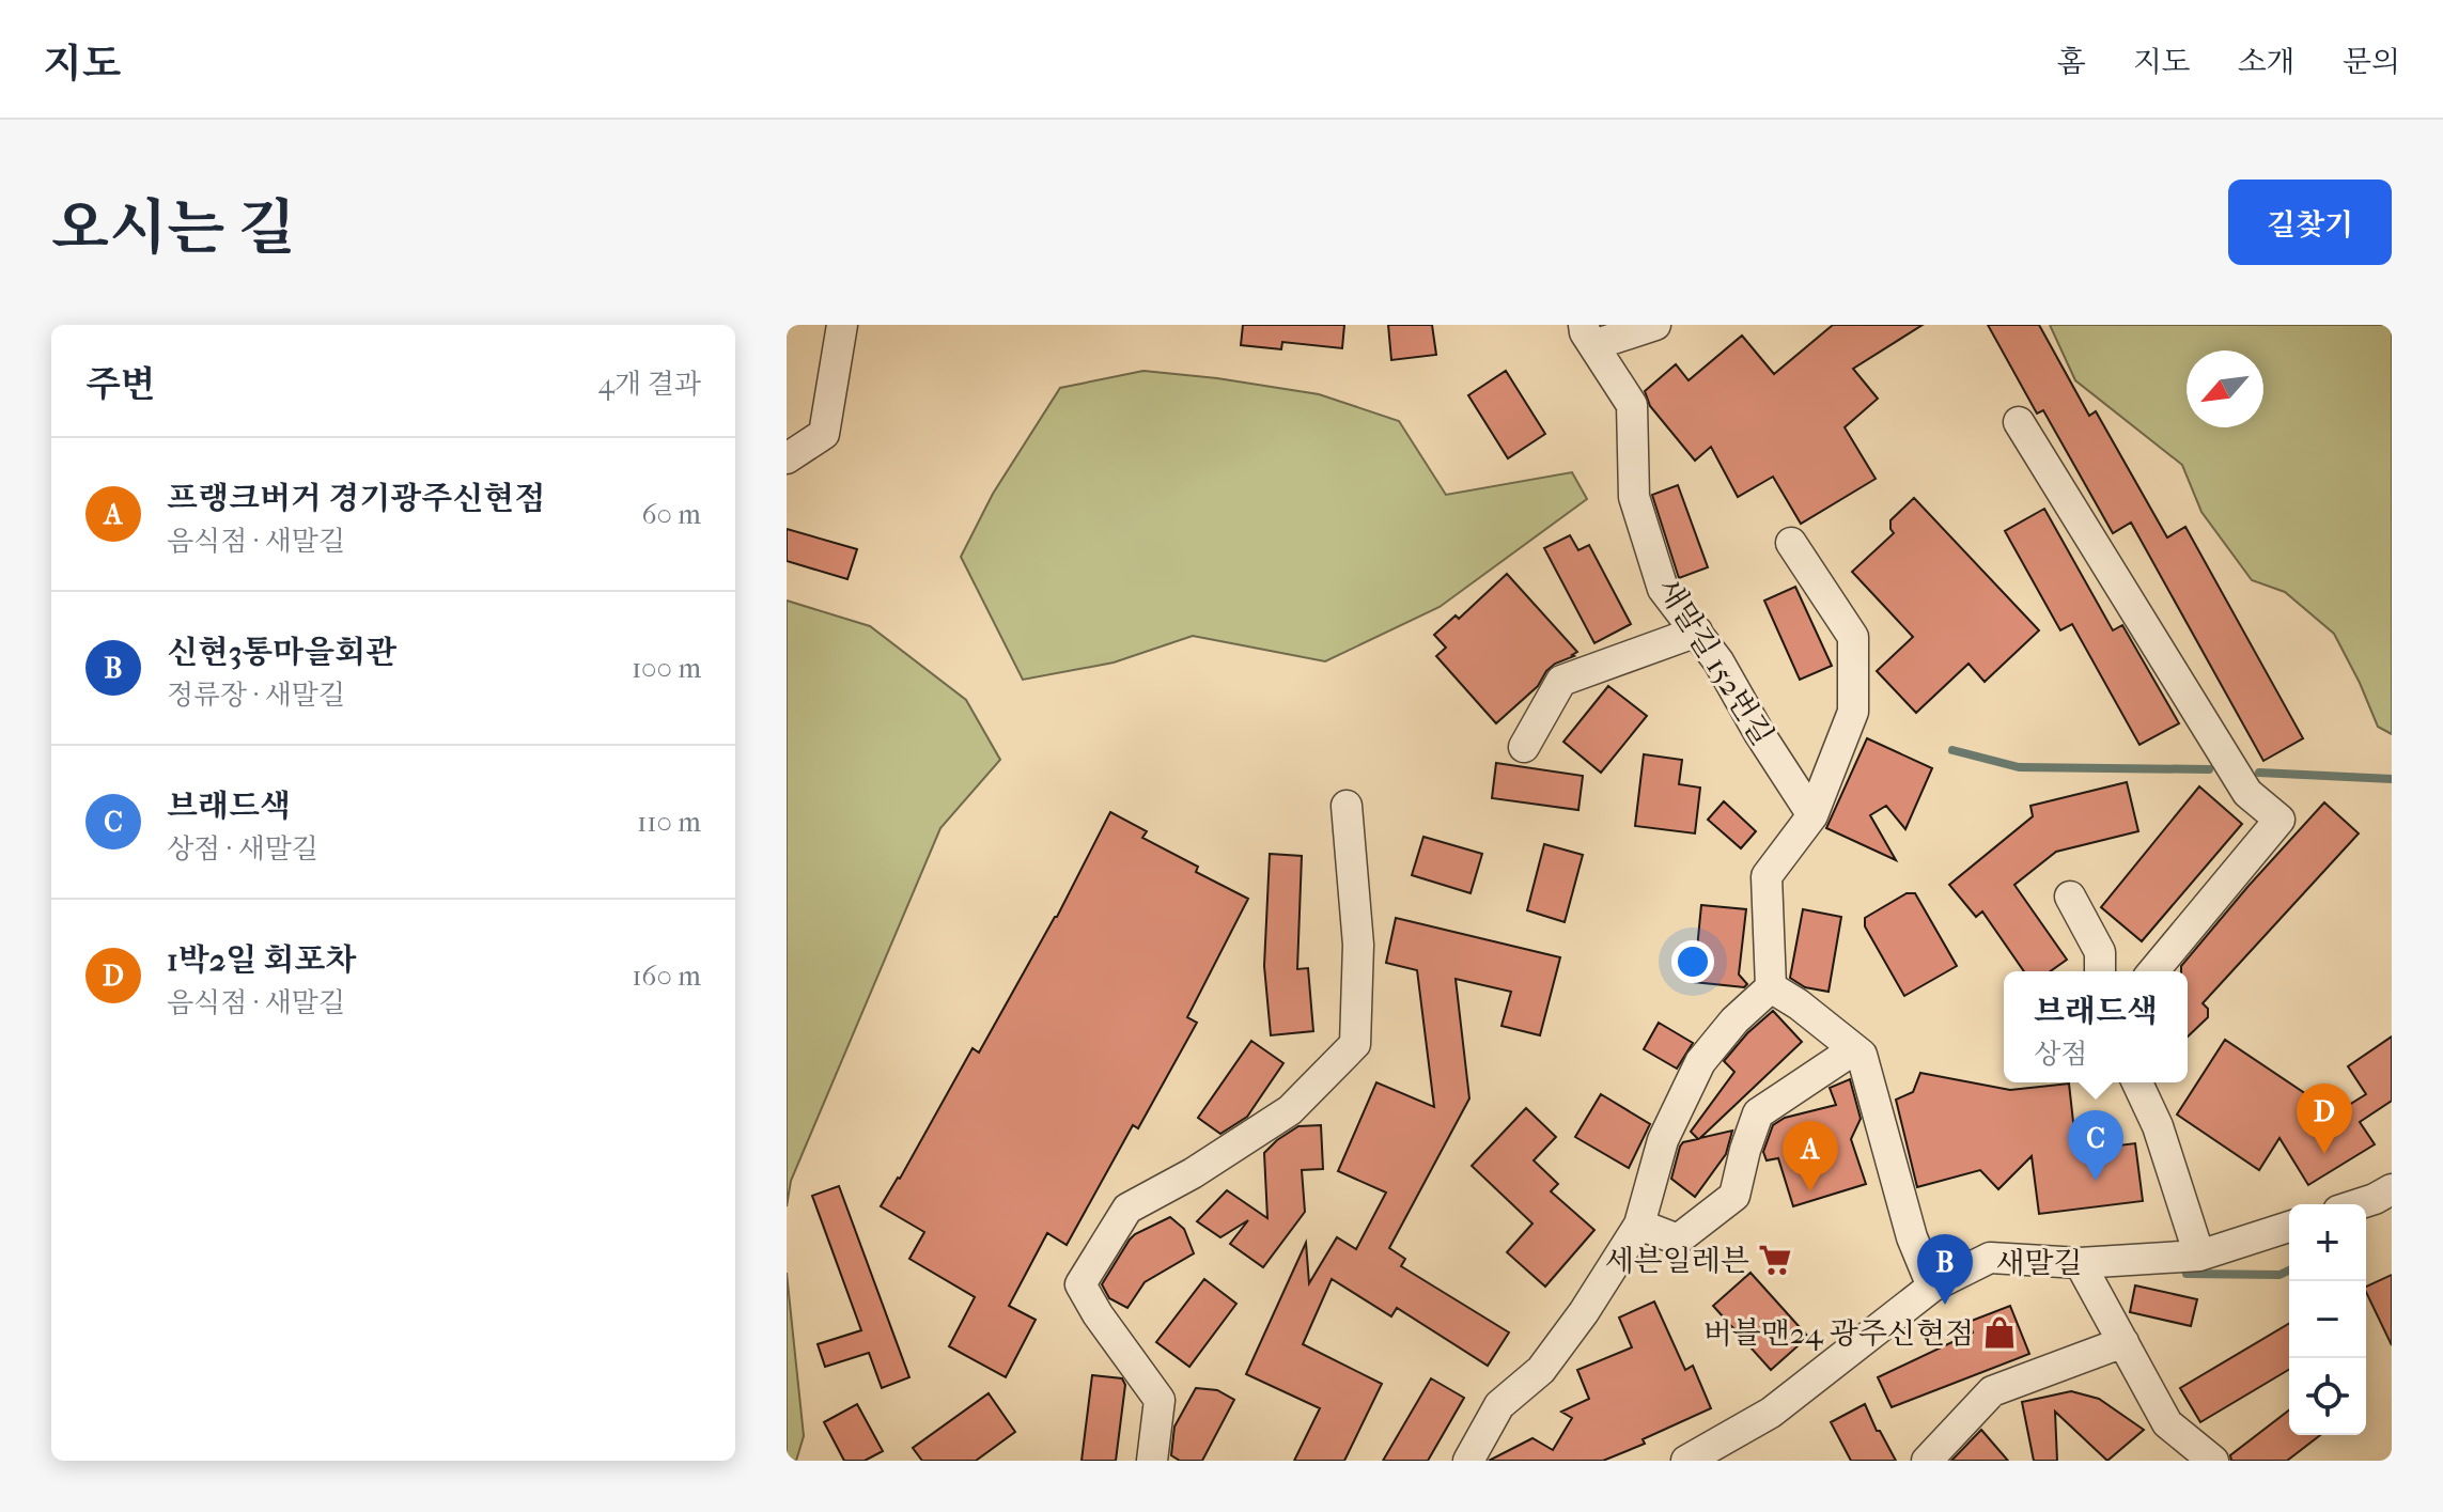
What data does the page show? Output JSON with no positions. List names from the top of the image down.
{
  "streets": {
    "street": ["새말길 152번길", "새말길"]
  },
  "places": {
    "supermarket": ["세븐일레븐"],
    "shop": ["버블맨24 광주신현점"]
  },
  "north": "bottom left",
  "page": {
    "header": "지도",
    "nav": [
      "홈",
      "지도",
      "소개",
      "문의"
    ],
    "title": "오시는 길",
    "buttons": "길찾기",
    "heading": ["주변", "4개 결과"],
    "list": [
      {
        "mark": "A",
        "name": "프랭크버거 경기광주신현점",
        "note": "음식점 · 새말길",
        "value": "60 m"
      },
      {
        "mark": "B",
        "name": "신현3통마을회관",
        "note": "정류장 · 새말길",
        "value": "100 m"
      },
      {
        "mark": "C",
        "name": "브래드색",
        "note": "상점 · 새말길",
        "value": "110 m"
      },
      {
        "mark": "D",
        "name": "1박2일 회포차",
        "note": "음식점 · 새말길",
        "value": "160 m"
      }
    ],
    "popup": ["브래드색", "상점"],
    "pins": [
      "D",
      "C",
      "A",
      "B"
    ],
    "map_buttons": ["+", "−"]
  }
}
